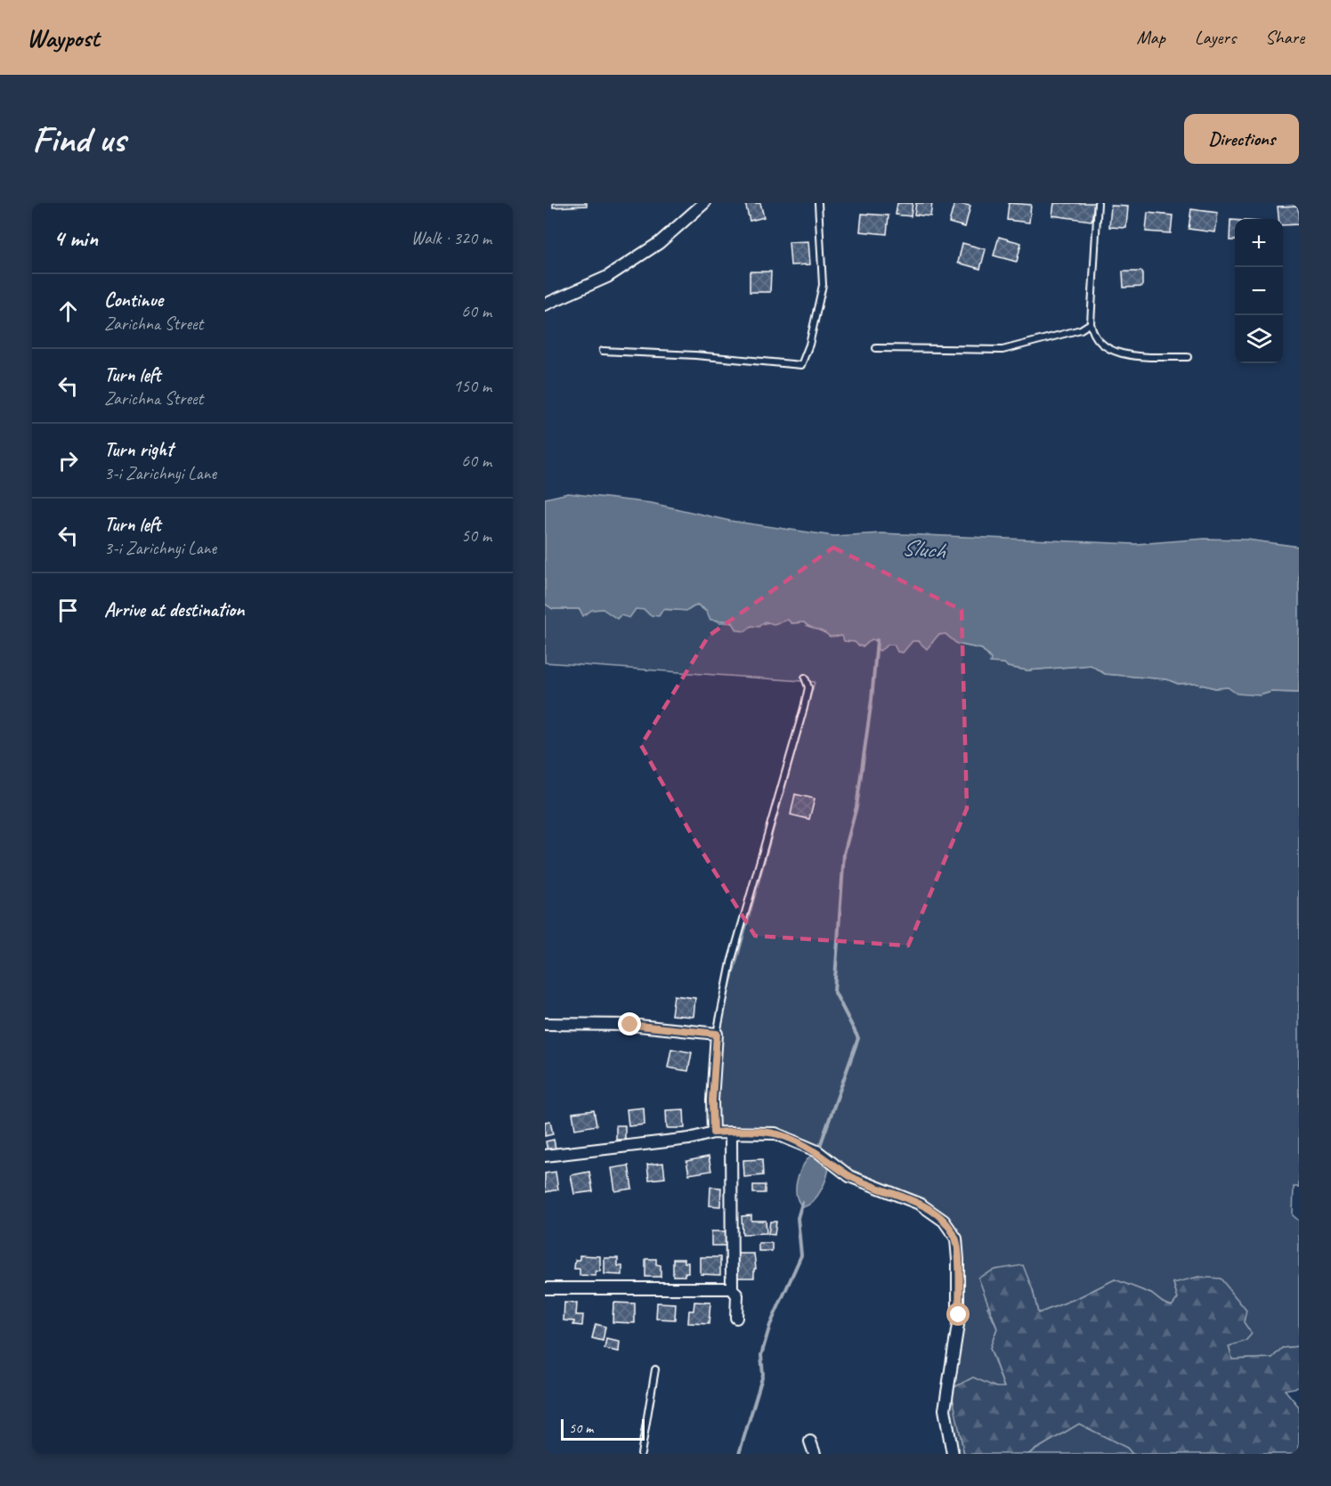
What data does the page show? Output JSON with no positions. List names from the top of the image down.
{
  "water": ["Sluch"],
  "scale_bar": "50 m",
  "page": {
    "header": "Waypost",
    "nav": ["Map", "Layers", "Share"],
    "buttons": "Directions",
    "title": "Find us",
    "heading": ["4 min", "Walk · 320 m"],
    "map_buttons": ["+", "−"],
    "list": [
      ["Continue", "Zarichna Street", "60 m"],
      ["Turn left", "Zarichna Street", "150 m"],
      ["Turn right", "3-i Zarichnyi Lane", "60 m"],
      ["Turn left", "3-i Zarichnyi Lane", "50 m"],
      "Arrive at destination"
    ],
    "scale": "50 m"
  }
}
